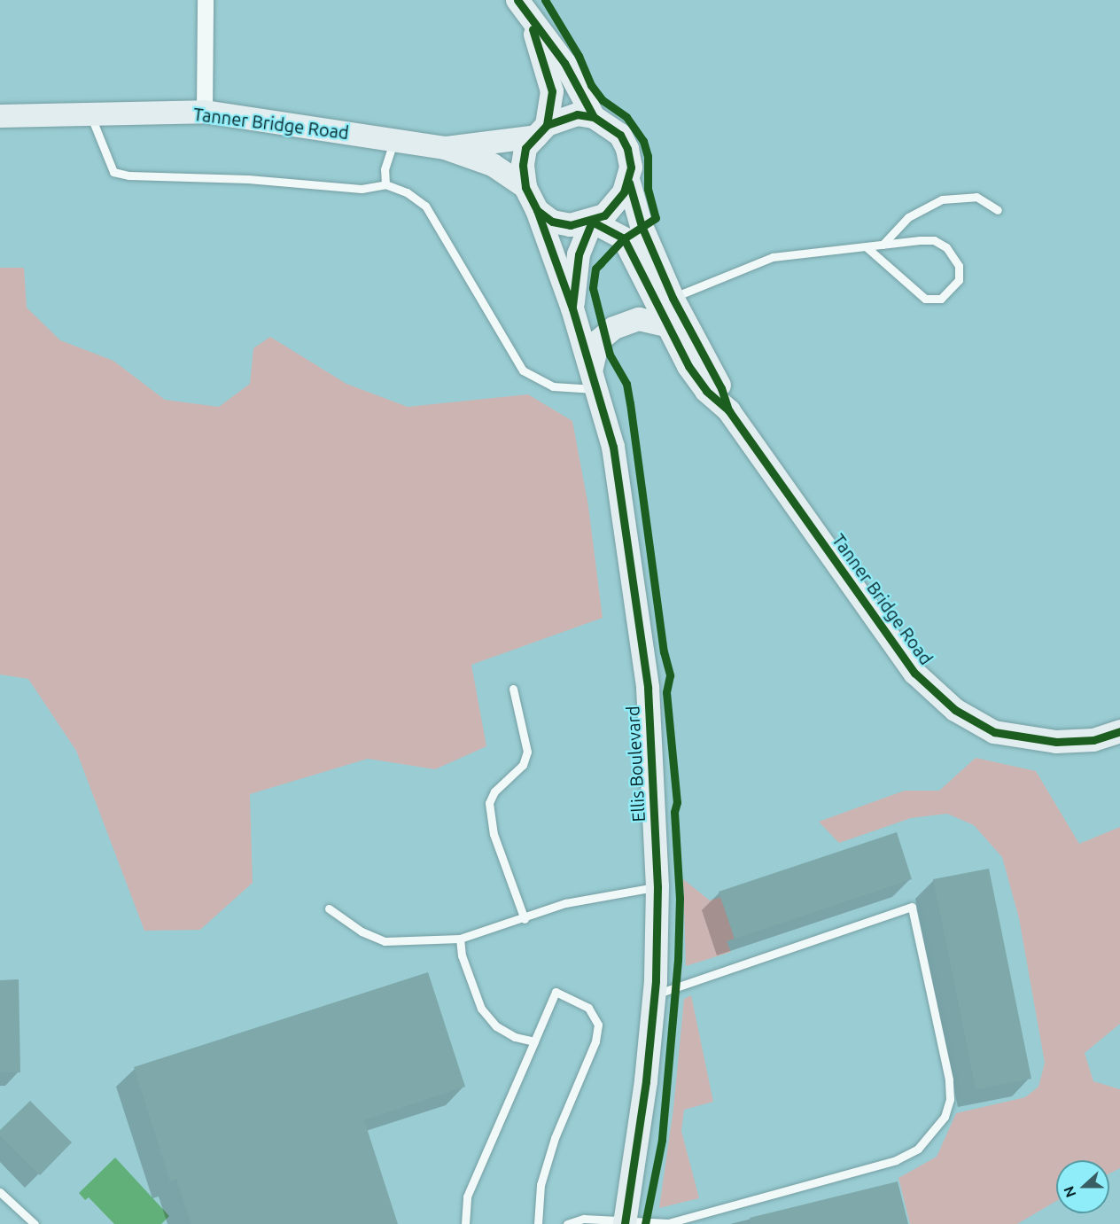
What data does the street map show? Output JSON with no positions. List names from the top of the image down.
{
  "streets": {
    "street": ["Tanner Bridge Road", "Ellis Boulevard"]
  },
  "crossings": [
    ["Tanner Bridge Road", "Ellis Boulevard"]
  ],
  "north": "left"
}
